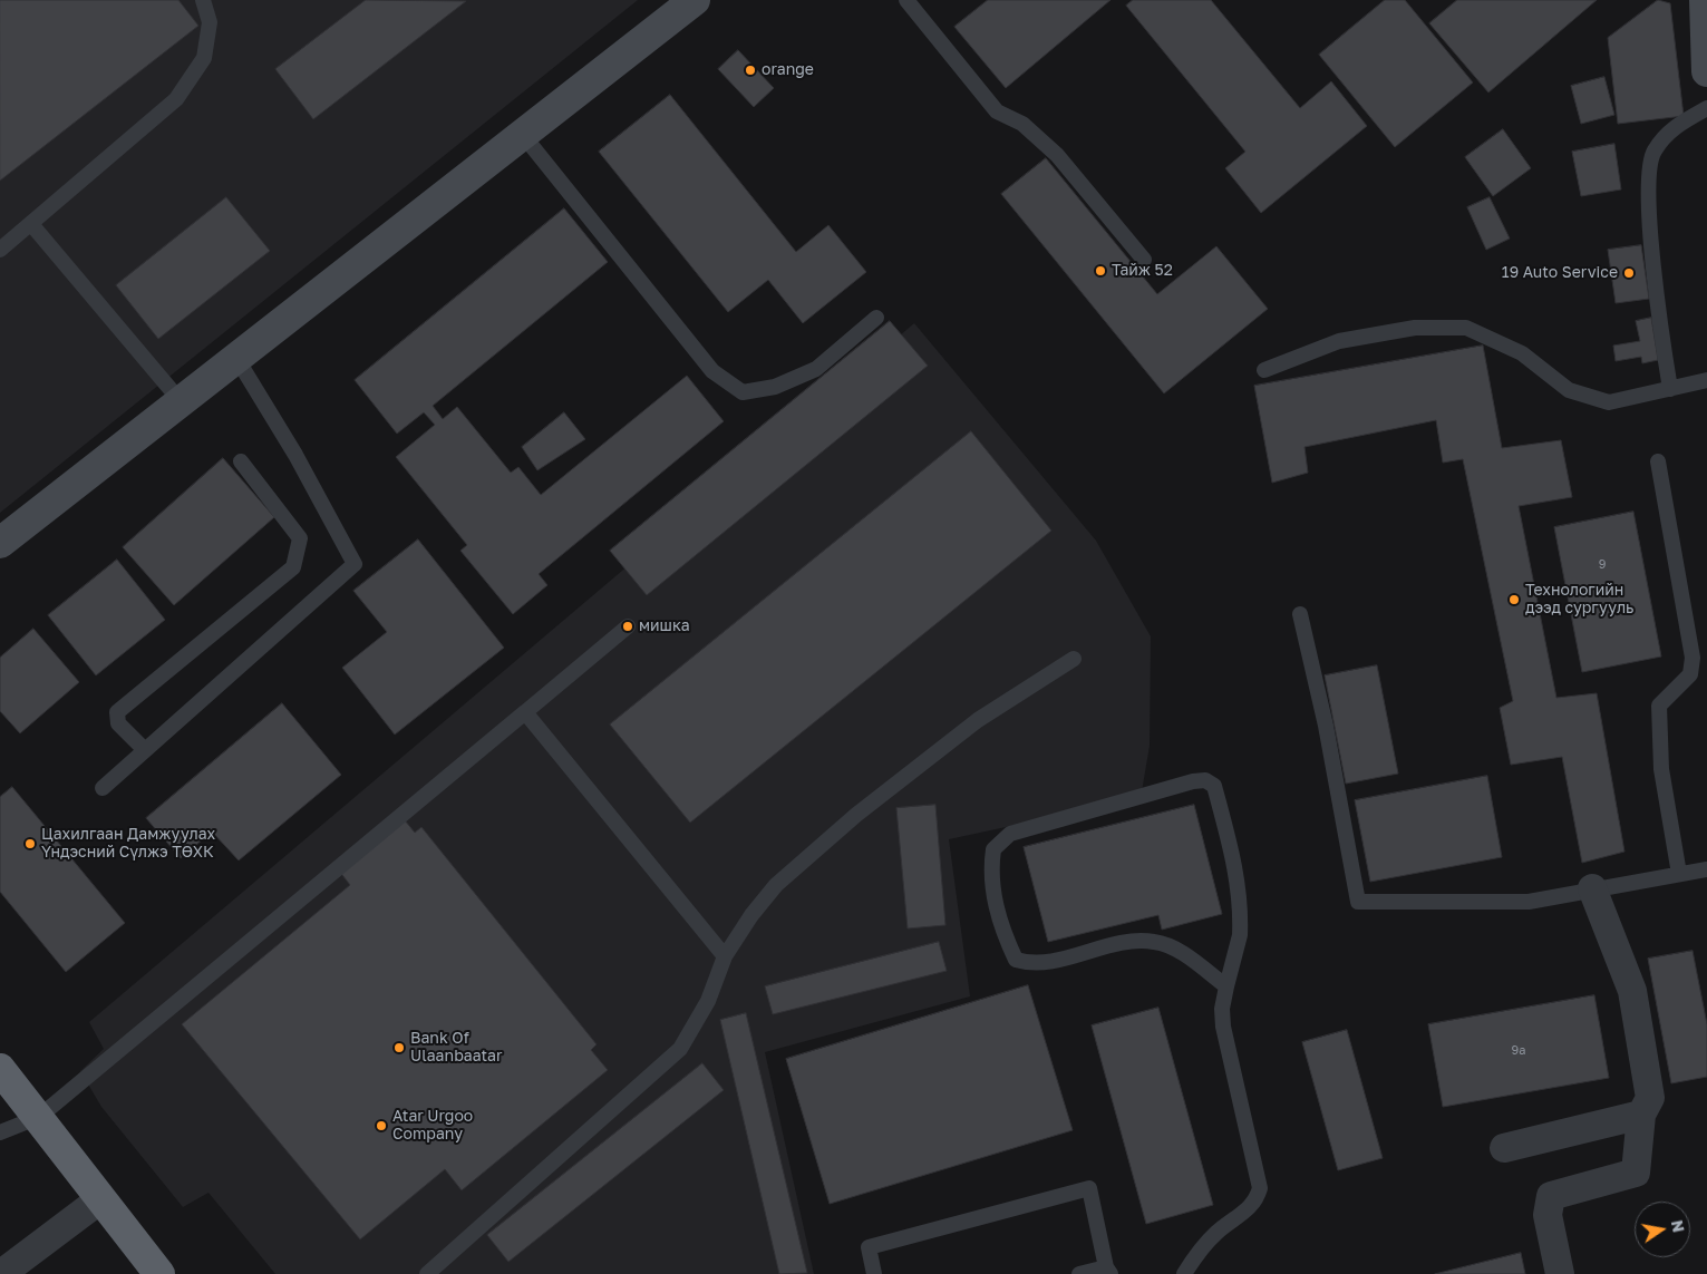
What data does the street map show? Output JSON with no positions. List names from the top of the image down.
{
  "places": [
    "orange",
    "Тайж 52",
    "19 Auto Service",
    "Технологийн дээд сургууль",
    "мишка",
    "Цахилгаан Дамжуулах Үндэсний Сүлжэ ТӨХК",
    "Bank Of Ulaanbaatar",
    "Atar Urgoo Company"
  ],
  "house_numbers": ["9", "9а"],
  "north": "right"
}
